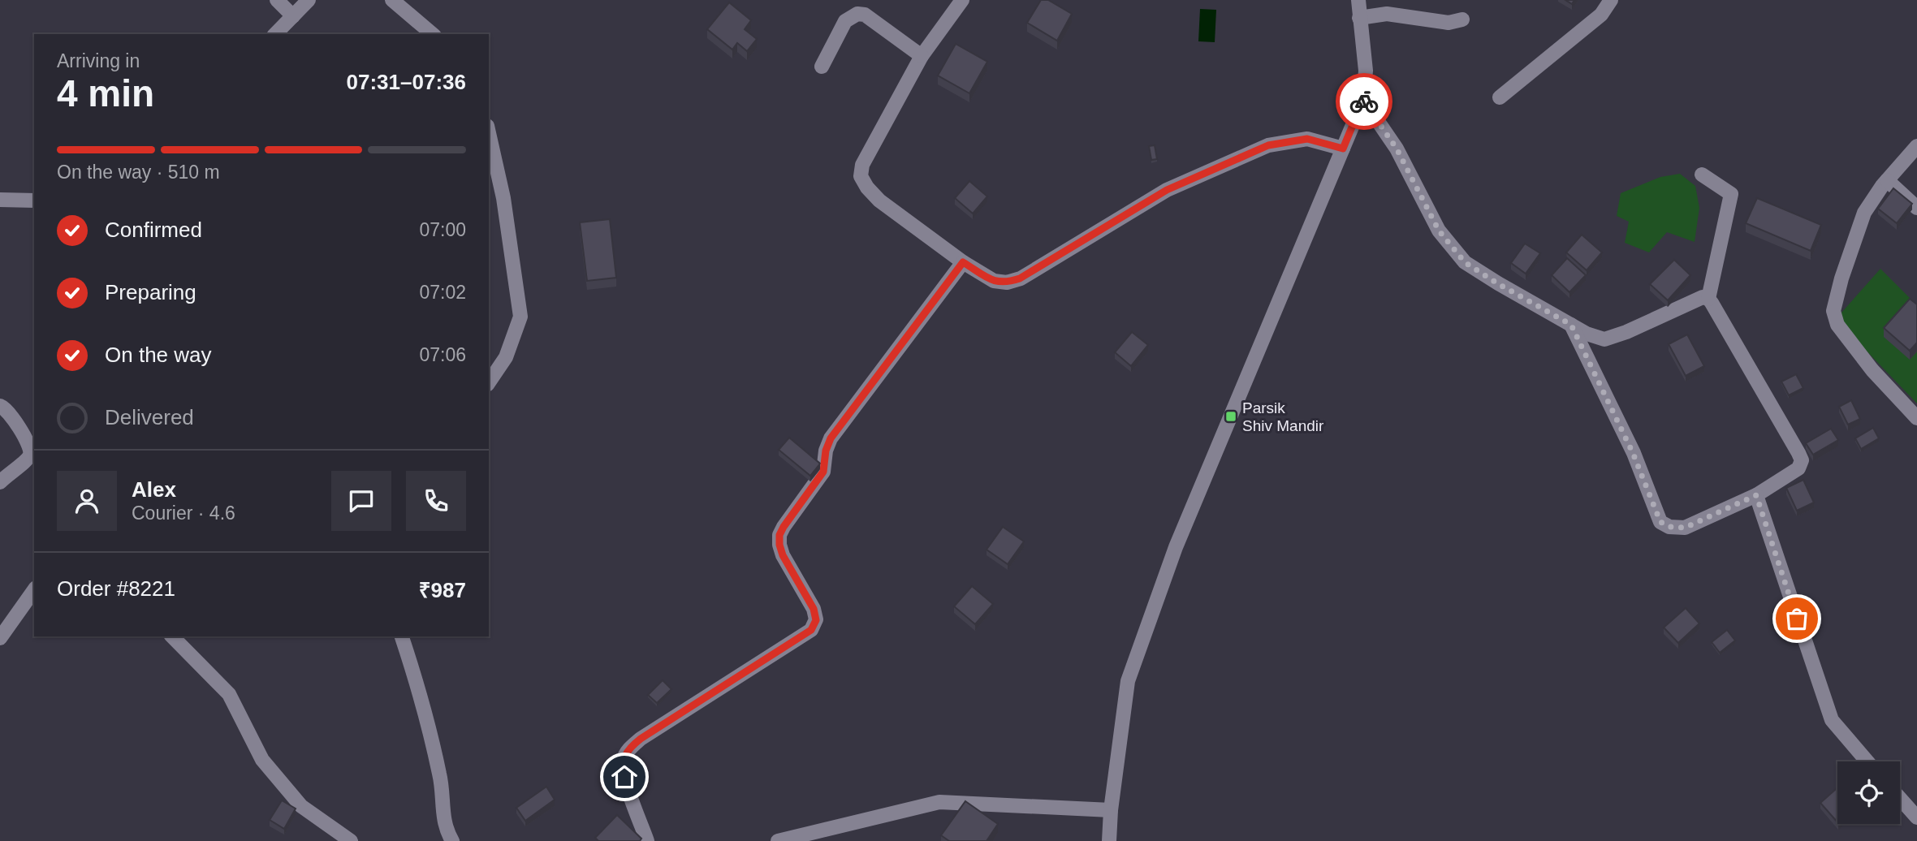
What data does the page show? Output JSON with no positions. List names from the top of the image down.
{
  "places": {
    "transit": ["Parsik Shiv Mandir"]
  },
  "page": {
    "heading": ["4 min", "Arriving in", "07:31–07:36"],
    "panel": [
      "Alex",
      "Courier · 4.6",
      "Order #8221",
      "₹987"
    ],
    "bar": "On the way · 510 m",
    "list": [
      ["Confirmed", "07:00"],
      ["Preparing", "07:02"],
      ["On the way", "07:06"],
      "Delivered"
    ]
  }
}
